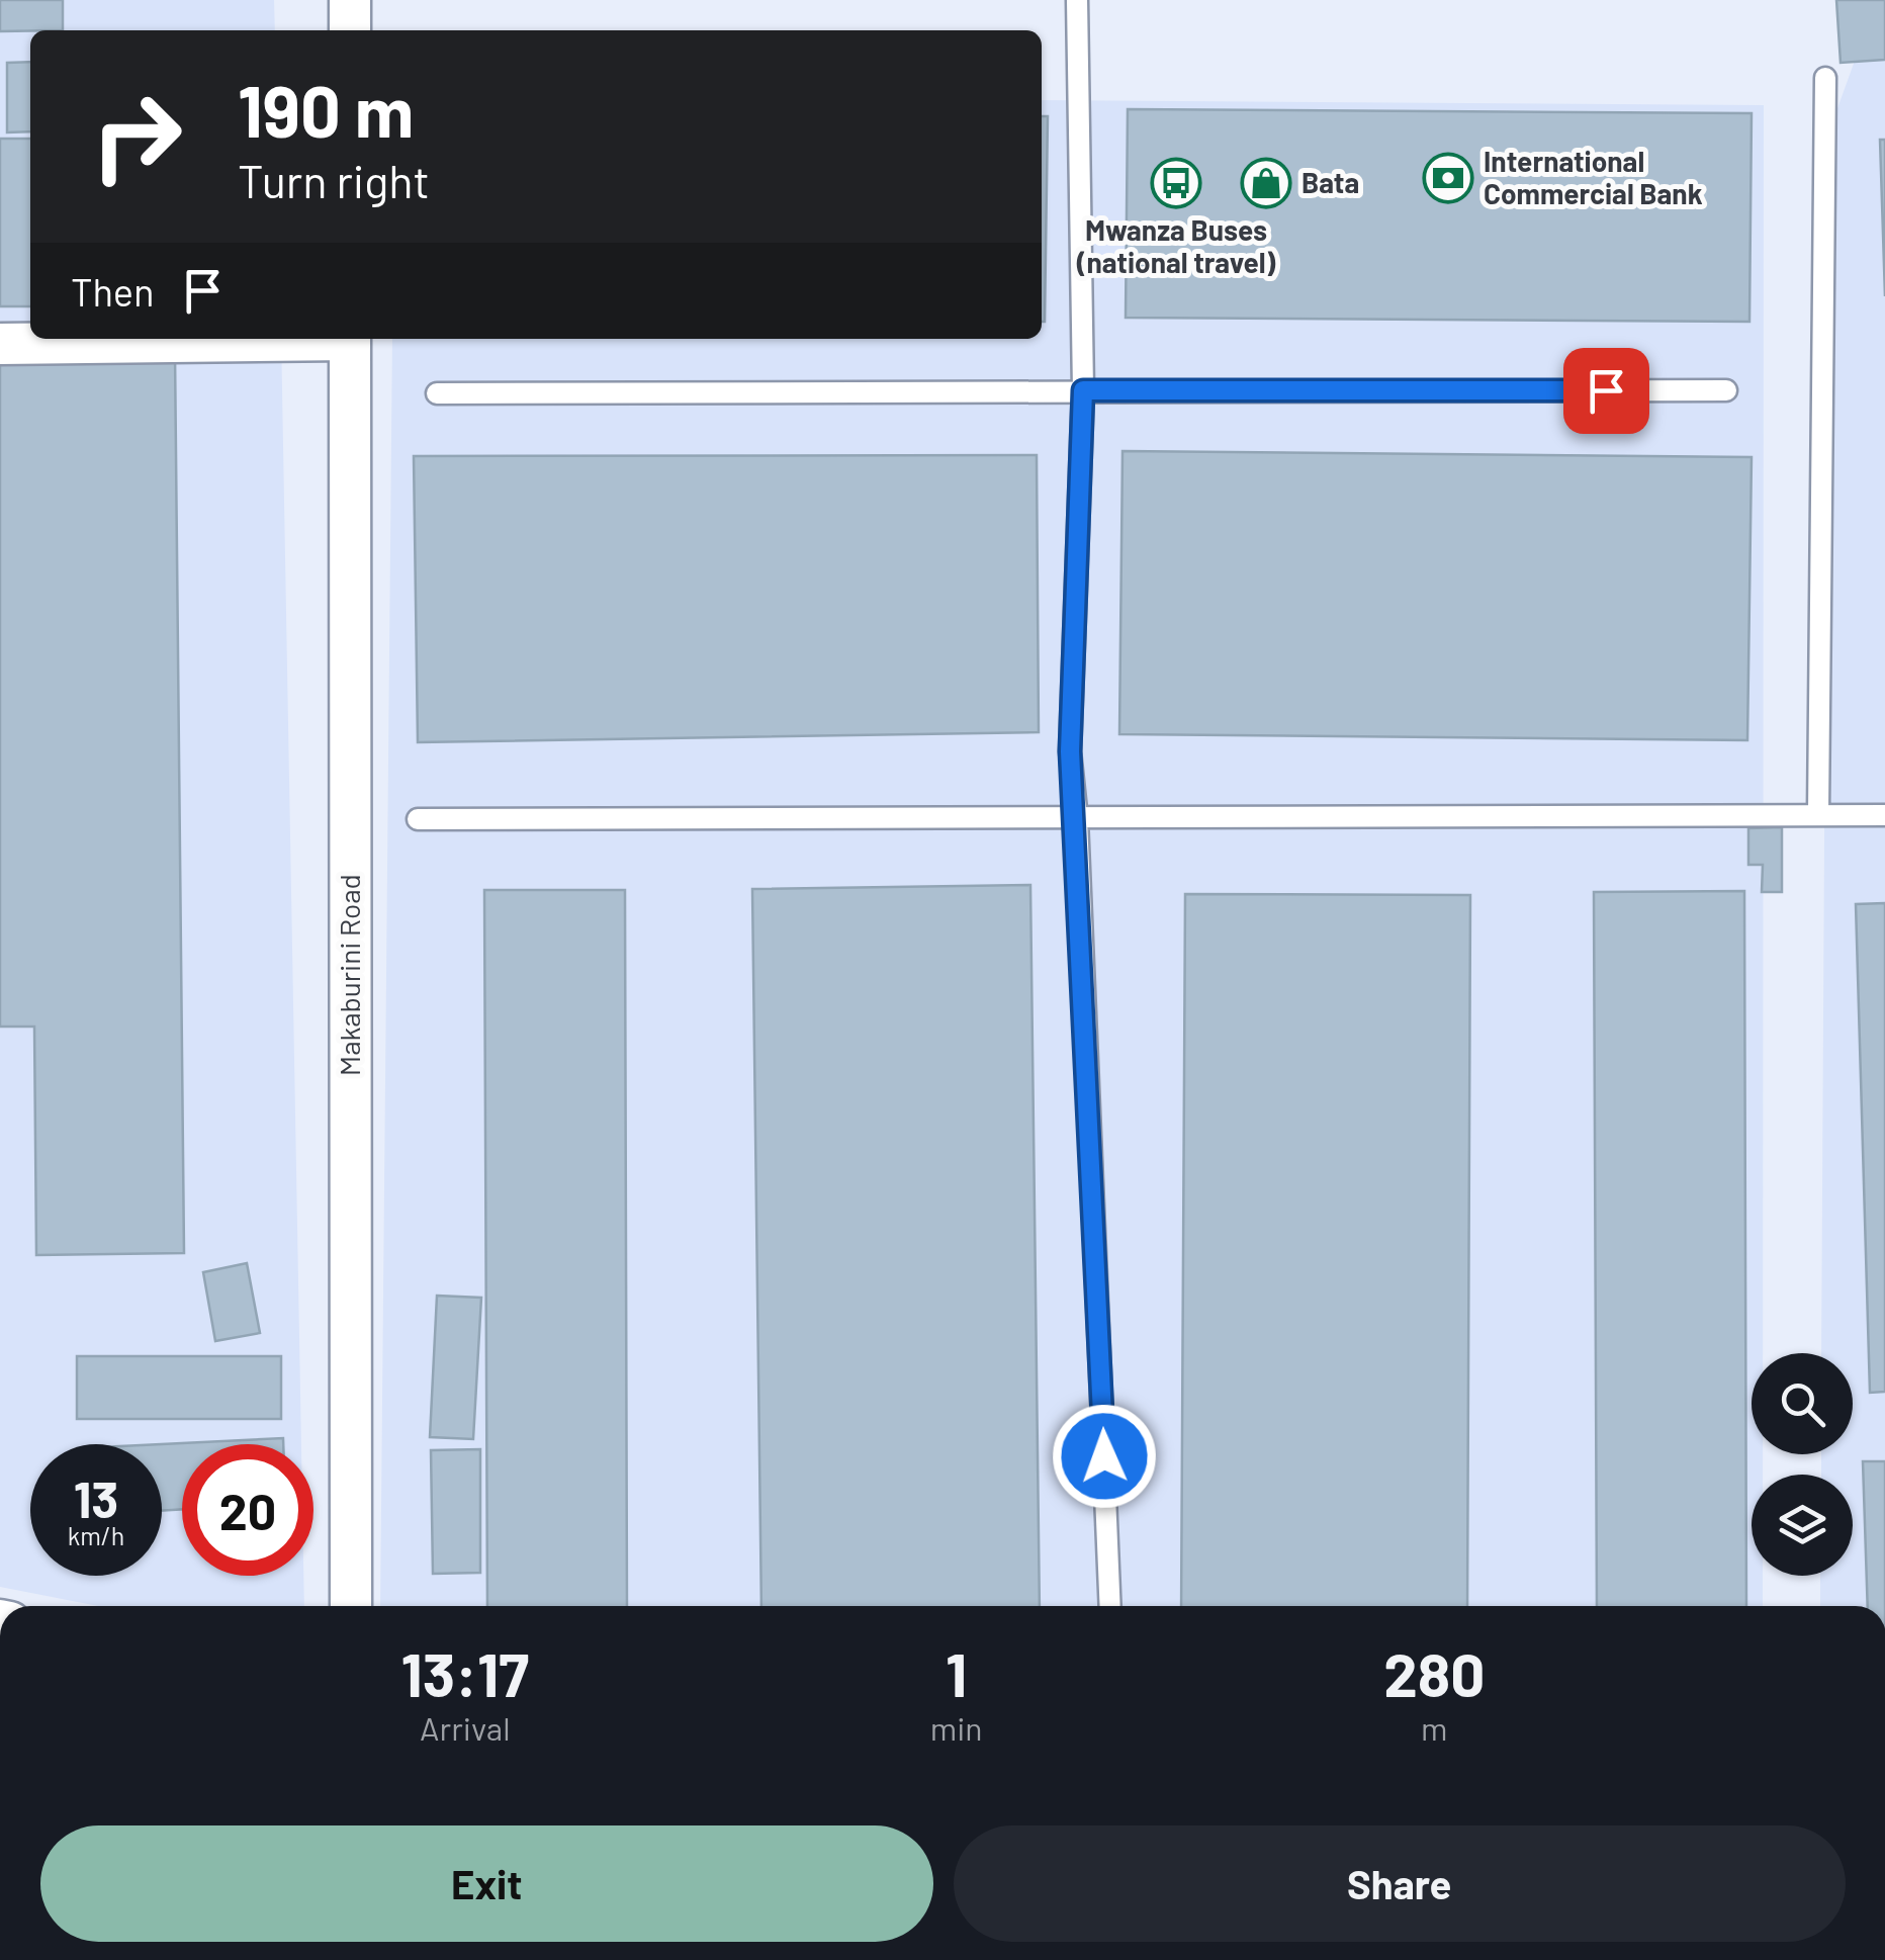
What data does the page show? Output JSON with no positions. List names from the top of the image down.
{
  "streets": {
    "street": ["Makaburini Road"]
  },
  "places": {
    "bank": ["International Commercial Bank"],
    "bus stop": ["Mwanza Buses (national travel)"],
    "shop": ["Bata"]
  },
  "page": {
    "turn": ["190 m", "Turn right"],
    "then": "Then",
    "speed": "13 km/h",
    "limit": "20",
    "eta": [
      "13:17",
      "Arrival",
      "1",
      "min",
      "280",
      "m"
    ],
    "buttons": ["Exit", "Share"]
  }
}
